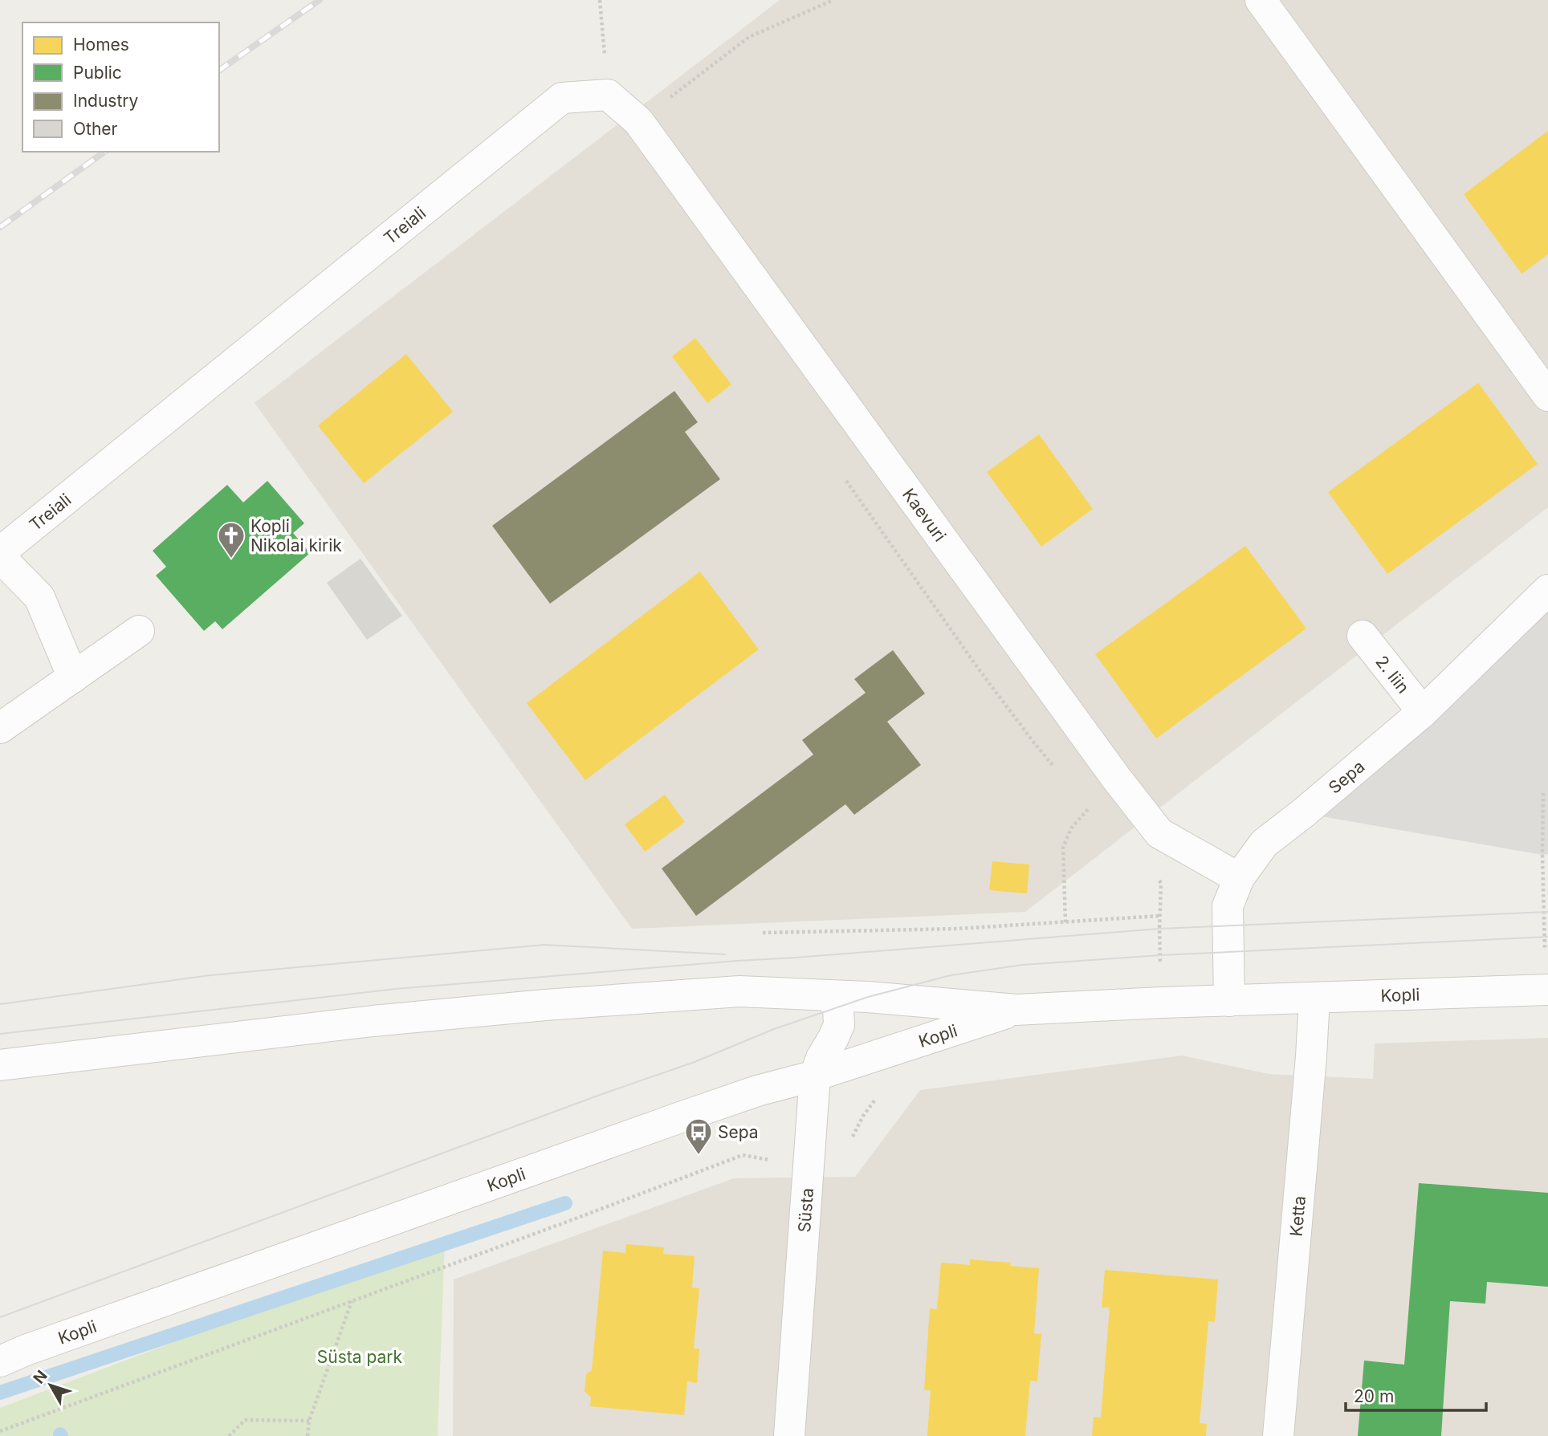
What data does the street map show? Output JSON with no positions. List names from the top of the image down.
{
  "streets": {
    "street": [
      "Treiali",
      "Kaevuri",
      "2. liin",
      "Sepa",
      "Kopli",
      "Süsta",
      "Ketta"
    ]
  },
  "crossings": [
    ["Kaevuri", "Sepa"],
    ["2. liin", "Sepa"],
    ["Sepa", "Kopli"],
    ["Kopli", "Süsta"],
    ["Kopli", "Ketta"]
  ],
  "parks": ["Süsta park"],
  "places": {
    "church": ["Kopli Nikolai kirik"],
    "bus stop": ["Sepa"]
  },
  "legend": [
    "Homes",
    "Public",
    "Industry",
    "Other"
  ],
  "scale_bar": "20 m",
  "north": "top left"
}
